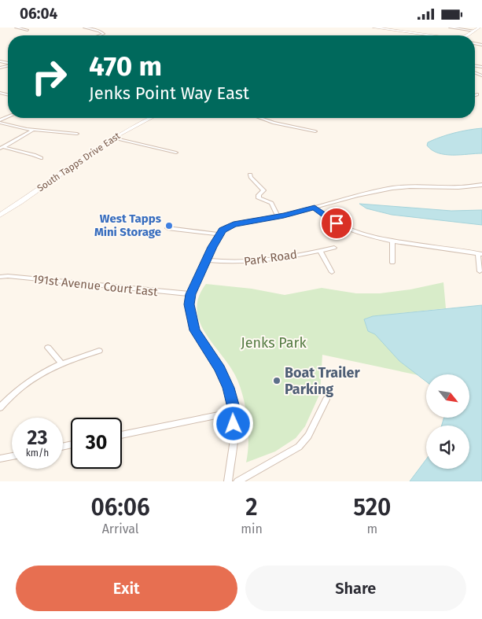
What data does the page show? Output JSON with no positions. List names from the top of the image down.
{
  "streets": {
    "street": ["South Tapps Drive East", "Park Road", "191st Avenue Court East"]
  },
  "parks": ["Jenks Park"],
  "places": ["West Tapps Mini Storage", "Boat Trailer Parking"],
  "north": "bottom right",
  "page": {
    "status": "06:04",
    "turn": ["470 m", "Jenks Point Way East"],
    "speed": "23 km/h",
    "limit": "30",
    "eta": [
      "06:06",
      "Arrival",
      "2",
      "min",
      "520",
      "m"
    ],
    "buttons": ["Exit", "Share"]
  }
}
